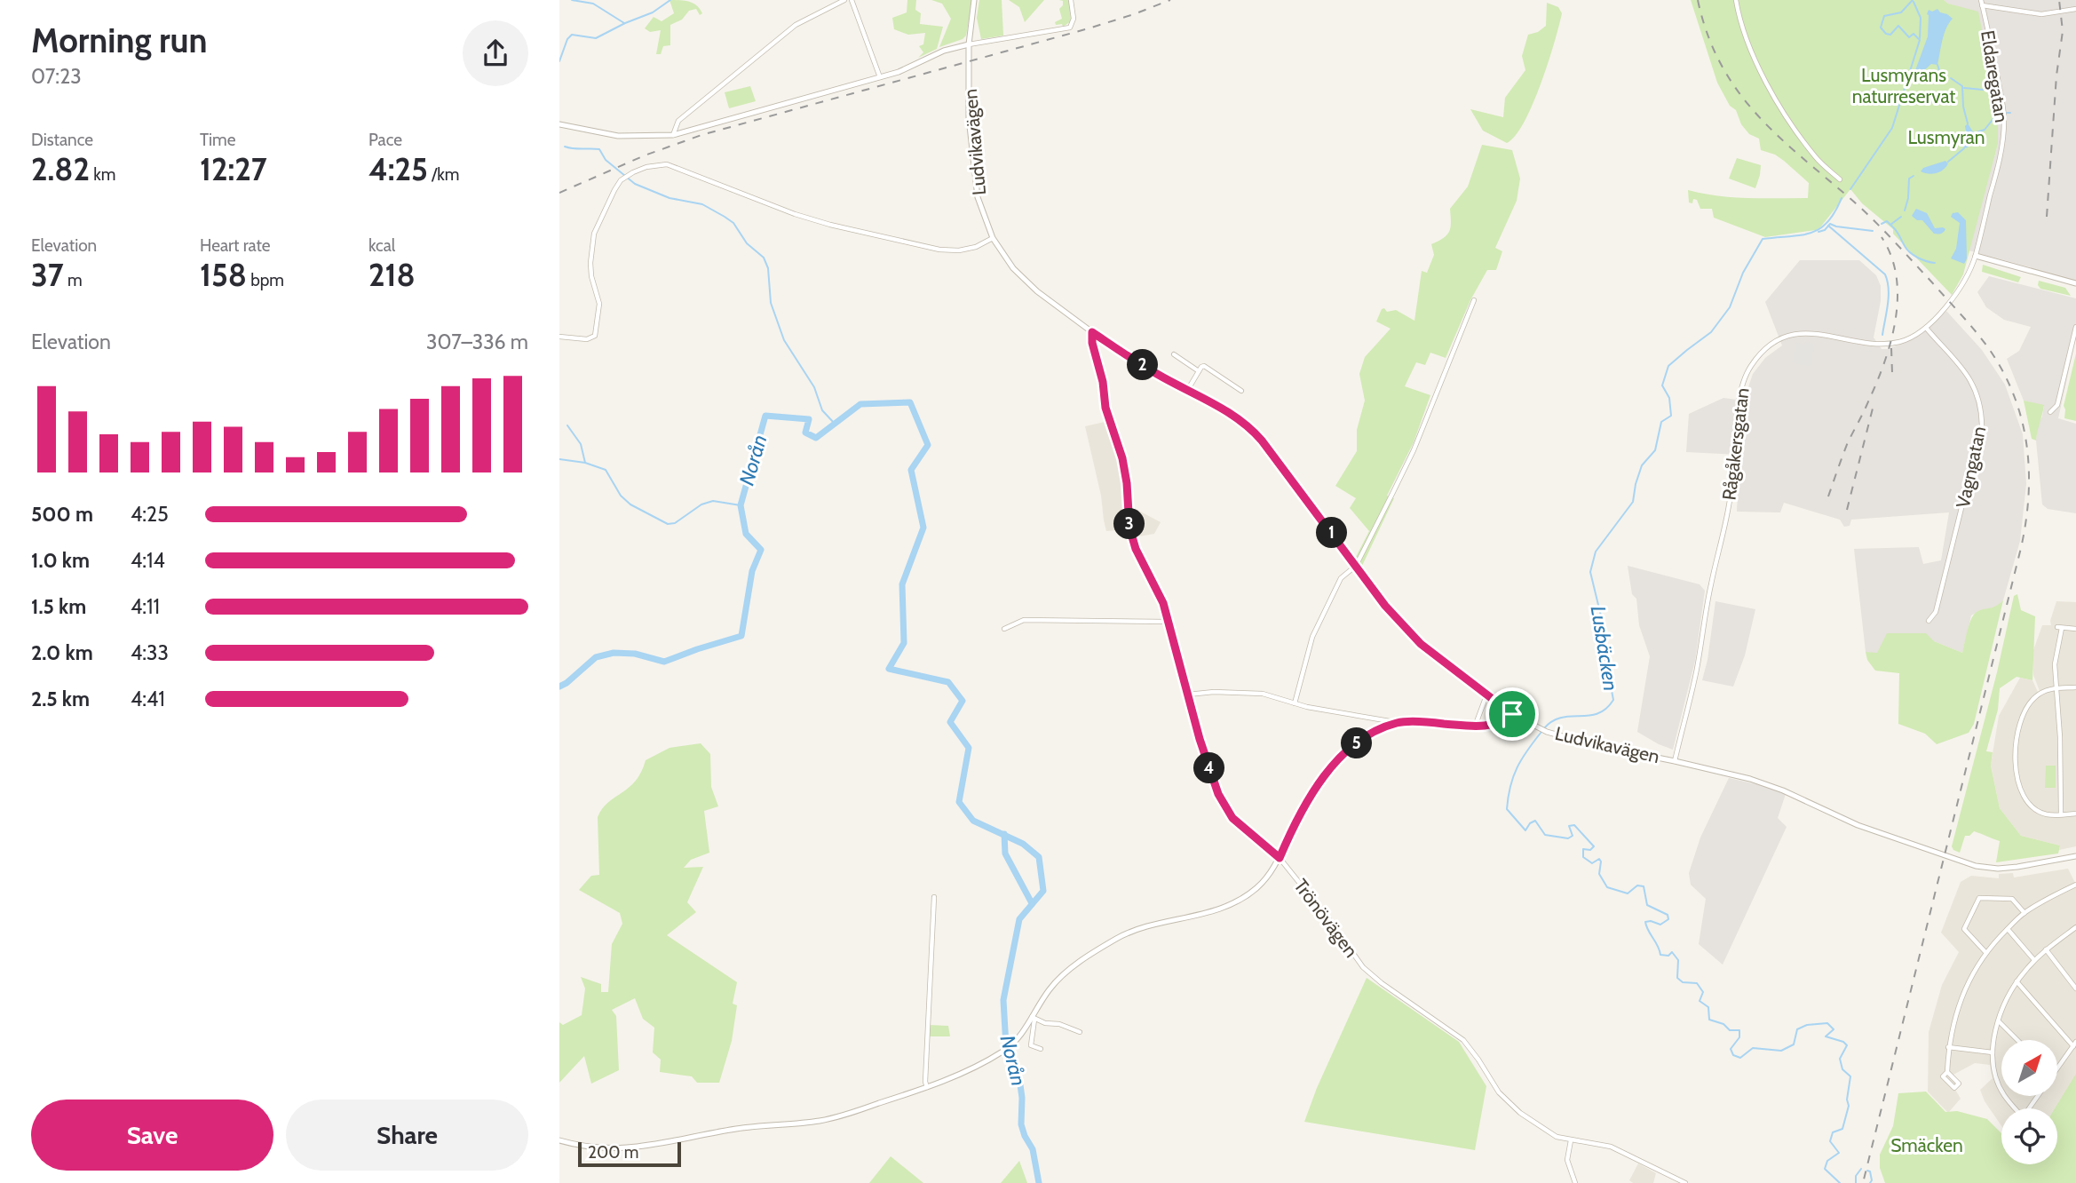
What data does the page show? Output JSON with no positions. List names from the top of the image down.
{
  "streets": {
    "street": [
      "Eldaregatan",
      "Ludvikavägen",
      "Rågåkersgatan",
      "Vagngatan",
      "Trönövägen"
    ]
  },
  "crossings": [
    ["Eldaregatan", "Rågåkersgatan"],
    ["Ludvikavägen", "Rågåkersgatan"],
    ["Ludvikavägen", "Trönövägen"],
    ["Rågåkersgatan", "Vagngatan"]
  ],
  "water": ["Norån", "Lusbäcken"],
  "parks": ["Lusmyrans naturreservat", "Lusmyran", "Smäcken"],
  "scale_bar": "200 m",
  "north": "top right",
  "page": {
    "heading": ["Morning run", "07:23"],
    "stats": [
      ["Distance", "2.82 km"],
      ["Time", "12:27"],
      ["Pace", "4:25 /km"],
      ["Elevation", "37 m"],
      ["Heart rate", "158 bpm"],
      ["kcal", "218"]
    ],
    "chart": ["Elevation", "307–336 m"],
    "pins": [
      "2",
      "3",
      "1",
      "5",
      "4"
    ],
    "list": [
      {
        "name": "500 m",
        "note": "4:25"
      },
      {
        "name": "1.0 km",
        "note": "4:14"
      },
      {
        "name": "1.5 km",
        "note": "4:11"
      },
      {
        "name": "2.0 km",
        "note": "4:33"
      },
      {
        "name": "2.5 km",
        "note": "4:41"
      }
    ],
    "buttons": ["Save", "Share"],
    "scale": "200 m"
  }
}
